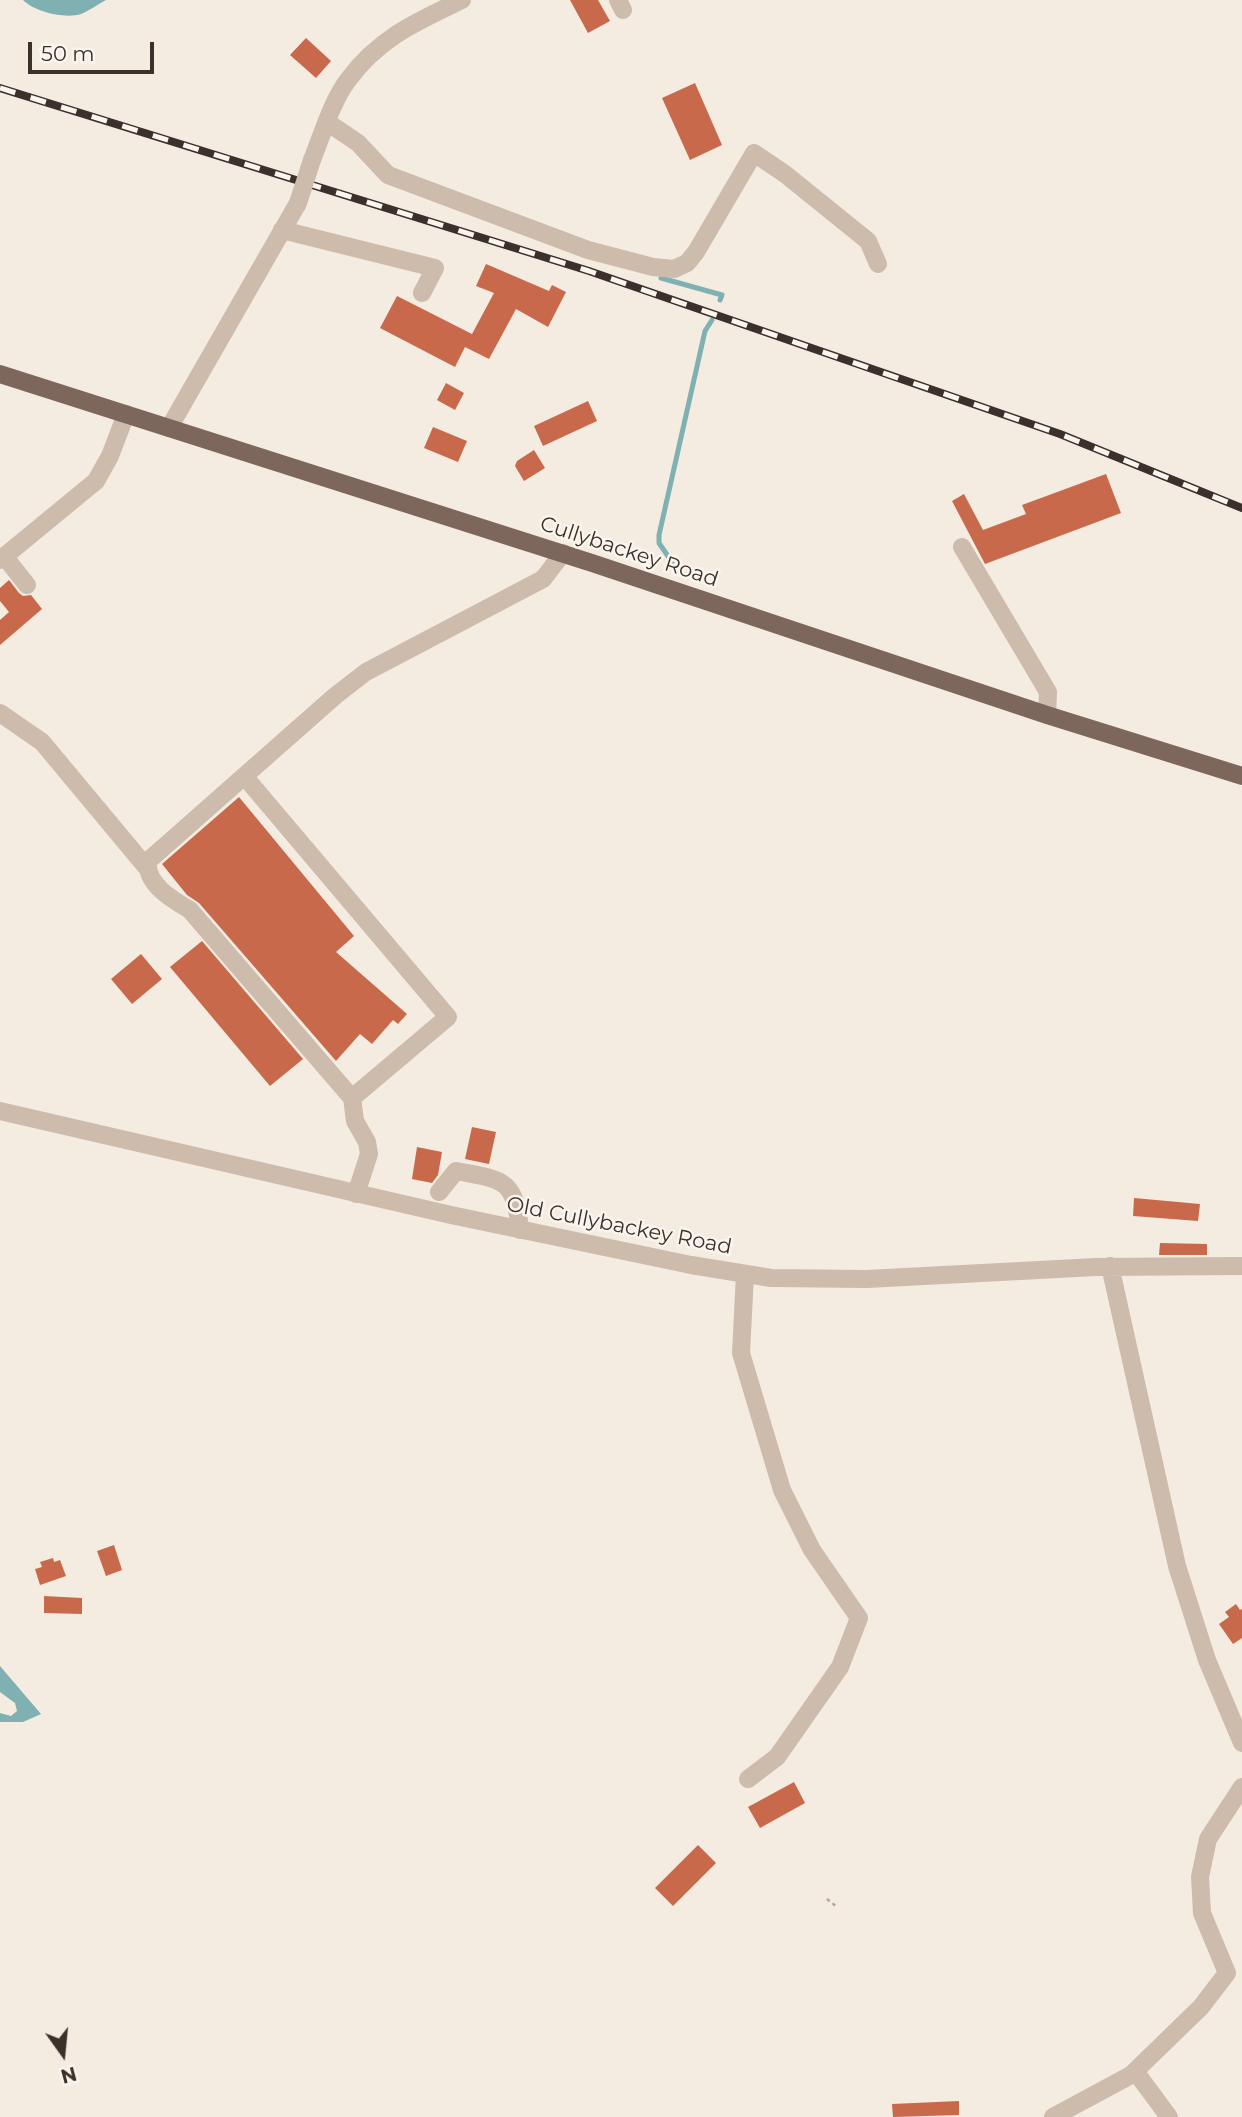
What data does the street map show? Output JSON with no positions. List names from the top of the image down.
{
  "streets": {
    "main road": ["Cullybackey Road"],
    "street": ["Old Cullybackey Road"]
  },
  "scale_bar": "50 m",
  "north": "bottom"
}
